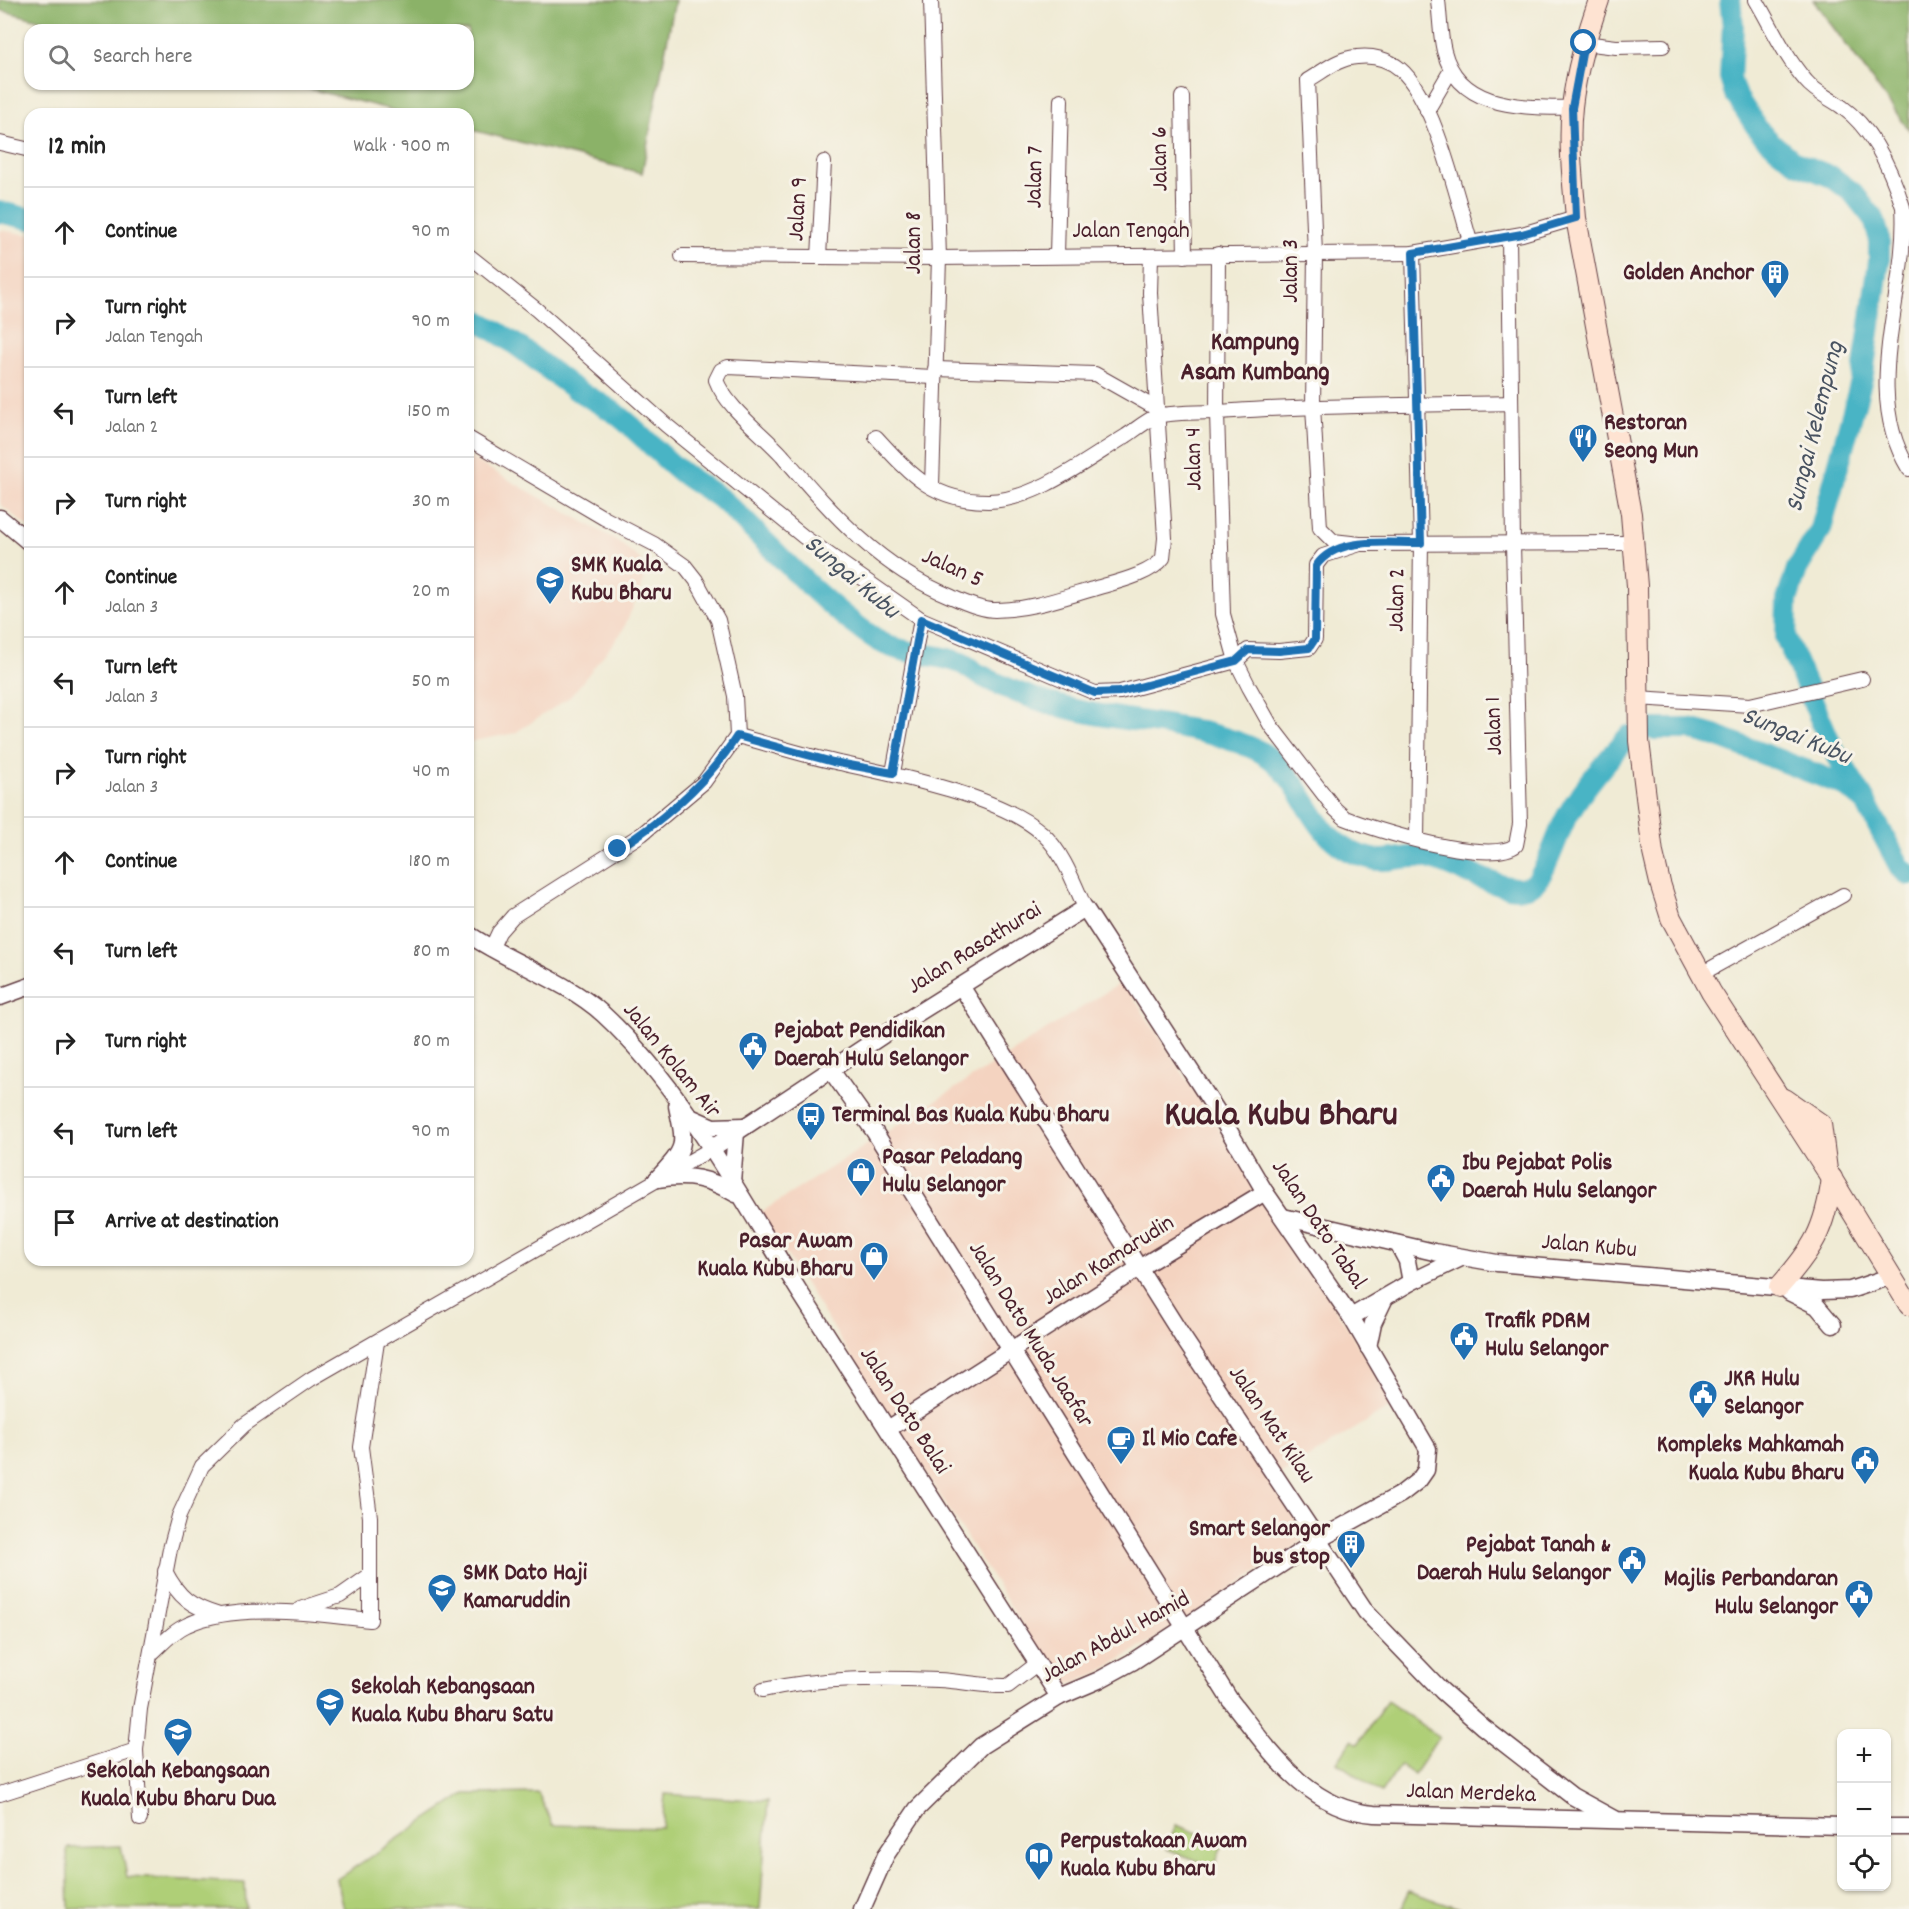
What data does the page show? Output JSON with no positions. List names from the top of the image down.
{
  "streets": {
    "street": [
      "Jalan 6",
      "Jalan 7",
      "Jalan 9",
      "Jalan Tengah",
      "Jalan 8",
      "Jalan 3",
      "Jalan 4",
      "Jalan 5",
      "Jalan 2",
      "Jalan 1",
      "Jalan Rasathurai",
      "Jalan Kolam Air",
      "Jalan Dato Tabal",
      "Jalan Kubu",
      "Jalan Kamarudin",
      "Jalan Dato Muda Jaafar",
      "Jalan Dato Balai",
      "Jalan Mat Kilau",
      "Jalan Abdul Hamid",
      "Jalan Merdeka"
    ]
  },
  "crossings": [
    ["Jalan 6", "Jalan Tengah"],
    ["Jalan 7", "Jalan Tengah"],
    ["Jalan 9", "Jalan Tengah"],
    ["Jalan Tengah", "Jalan 8"],
    ["Jalan Tengah", "Jalan 3"],
    ["Jalan Tengah", "Jalan 4"],
    ["Jalan Tengah", "Jalan 5"],
    ["Jalan Tengah", "Jalan 2"],
    ["Jalan Tengah", "Jalan 1"],
    ["Jalan 8", "Jalan 5"],
    ["Jalan 4", "Jalan 1"],
    ["Jalan 2", "Jalan 1"],
    ["Jalan Rasathurai", "Jalan Kolam Air"],
    ["Jalan Rasathurai", "Jalan Dato Tabal"],
    ["Jalan Rasathurai", "Jalan Dato Muda Jaafar"],
    ["Jalan Rasathurai", "Jalan Dato Balai"],
    ["Jalan Rasathurai", "Jalan Mat Kilau"],
    ["Jalan Kolam Air", "Jalan Dato Balai"],
    ["Jalan Dato Tabal", "Jalan Kubu"],
    ["Jalan Dato Tabal", "Jalan Kamarudin"],
    ["Jalan Dato Tabal", "Jalan Abdul Hamid"],
    ["Jalan Kamarudin", "Jalan Dato Muda Jaafar"],
    ["Jalan Kamarudin", "Jalan Dato Balai"],
    ["Jalan Kamarudin", "Jalan Mat Kilau"],
    ["Jalan Dato Muda Jaafar", "Jalan Abdul Hamid"],
    ["Jalan Dato Muda Jaafar", "Jalan Merdeka"],
    ["Jalan Dato Balai", "Jalan Abdul Hamid"],
    ["Jalan Mat Kilau", "Jalan Abdul Hamid"],
    ["Jalan Mat Kilau", "Jalan Merdeka"],
    ["Jalan Abdul Hamid", "Jalan Merdeka"]
  ],
  "districts": ["Kampung Asam Kumbang", "Kuala Kubu Bharu"],
  "water": ["Sungai Kelempung", "Sungai Kubu"],
  "places": {
    "building": ["Golden Anchor", "Smart Selangor bus stop"],
    "restaurant": ["Restoran Seong Mun"],
    "school or university": [
      "SMK Kuala Kubu Bharu",
      "SMK Dato Haji Kamaruddin",
      "Sekolah Kebangsaan Kuala Kubu Bharu Satu",
      "Sekolah Kebangsaan Kuala Kubu Bharu Dua"
    ],
    "public building": [
      "Pejabat Pendidikan Daerah Hulu Selangor",
      "Ibu Pejabat Polis Daerah Hulu Selangor",
      "Trafik PDRM Hulu Selangor",
      "JKR Hulu Selangor",
      "Kompleks Mahkamah Kuala Kubu Bharu",
      "Pejabat Tanah & Daerah Hulu Selangor",
      "Majlis Perbandaran Hulu Selangor"
    ],
    "bus stop": ["Terminal Bas Kuala Kubu Bharu"],
    "shop": ["Pasar Peladang Hulu Selangor", "Pasar Awam Kuala Kubu Bharu"],
    "cafe": ["Il Mio Cafe"],
    "library": ["Perpustakaan Awam Kuala Kubu Bharu"]
  },
  "page": {
    "search": "Search here",
    "heading": ["12 min", "Walk · 900 m"],
    "list": [
      ["Continue", "90 m"],
      ["Turn right", "Jalan Tengah", "90 m"],
      ["Turn left", "Jalan 2", "150 m"],
      ["Turn right", "30 m"],
      ["Continue", "Jalan 3", "20 m"],
      ["Turn left", "Jalan 3", "50 m"],
      ["Turn right", "Jalan 3", "40 m"],
      ["Continue", "180 m"],
      ["Turn left", "80 m"],
      ["Turn right", "80 m"],
      ["Turn left", "90 m"],
      "Arrive at destination"
    ],
    "map_buttons": ["+", "−"]
  }
}
